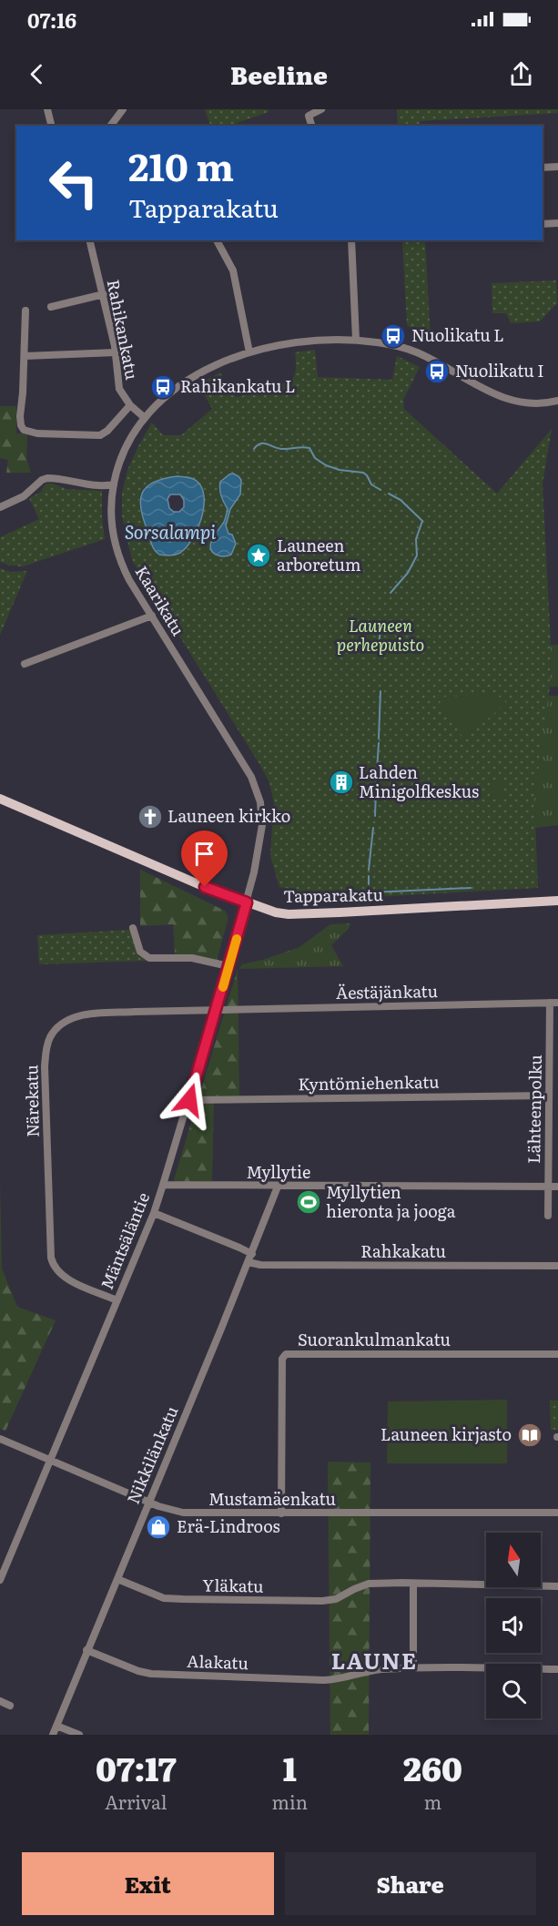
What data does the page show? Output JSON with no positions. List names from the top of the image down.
{
  "streets": {
    "main road": ["Tapparakatu"],
    "street": [
      "Rahikankatu",
      "Kaarikatu",
      "Äestäjänkatu",
      "Kyntömiehenkatu",
      "Närekatu",
      "Lähteenpolku",
      "Myllytie",
      "Mäntsäläntie",
      "Rahkakatu",
      "Suorankulmankatu",
      "Nikkilänkatu",
      "Mustamäenkatu",
      "Yläkatu",
      "Alakatu"
    ]
  },
  "crossings": [
    ["Rahikankatu", "Kaarikatu"],
    ["Kaarikatu", "Tapparakatu"],
    ["Kaarikatu", "Mäntsäläntie"],
    ["Tapparakatu", "Mäntsäläntie"],
    ["Äestäjänkatu", "Närekatu"],
    ["Äestäjänkatu", "Lähteenpolku"],
    ["Äestäjänkatu", "Mäntsäläntie"],
    ["Kyntömiehenkatu", "Lähteenpolku"],
    ["Kyntömiehenkatu", "Mäntsäläntie"],
    ["Närekatu", "Mäntsäläntie"],
    ["Lähteenpolku", "Myllytie"],
    ["Myllytie", "Mäntsäläntie"],
    ["Myllytie", "Nikkilänkatu"],
    ["Mäntsäläntie", "Mustamäenkatu"],
    ["Rahkakatu", "Nikkilänkatu"],
    ["Suorankulmankatu", "Mustamäenkatu"],
    ["Nikkilänkatu", "Mustamäenkatu"],
    ["Nikkilänkatu", "Yläkatu"],
    ["Nikkilänkatu", "Alakatu"]
  ],
  "districts": ["LAUNE"],
  "water": ["Sorsalampi"],
  "parks": ["Launeen perhepuisto"],
  "places": {
    "bus stop": ["Nuolikatu L", "Nuolikatu I", "Rahikankatu L"],
    "place": ["Launeen arboretum"],
    "building": ["Lahden Minigolfkeskus"],
    "church": ["Launeen kirkko"],
    "sports": ["Myllytien hieronta ja jooga"],
    "library": ["Launeen kirjasto"],
    "shop": ["Erä-Lindroos"]
  },
  "north": "top",
  "page": {
    "status": "07:16",
    "header": "Beeline",
    "turn": ["210 m", "Tapparakatu"],
    "eta": [
      "07:17",
      "Arrival",
      "1",
      "min",
      "260",
      "m"
    ],
    "buttons": ["Exit", "Share"]
  }
}
